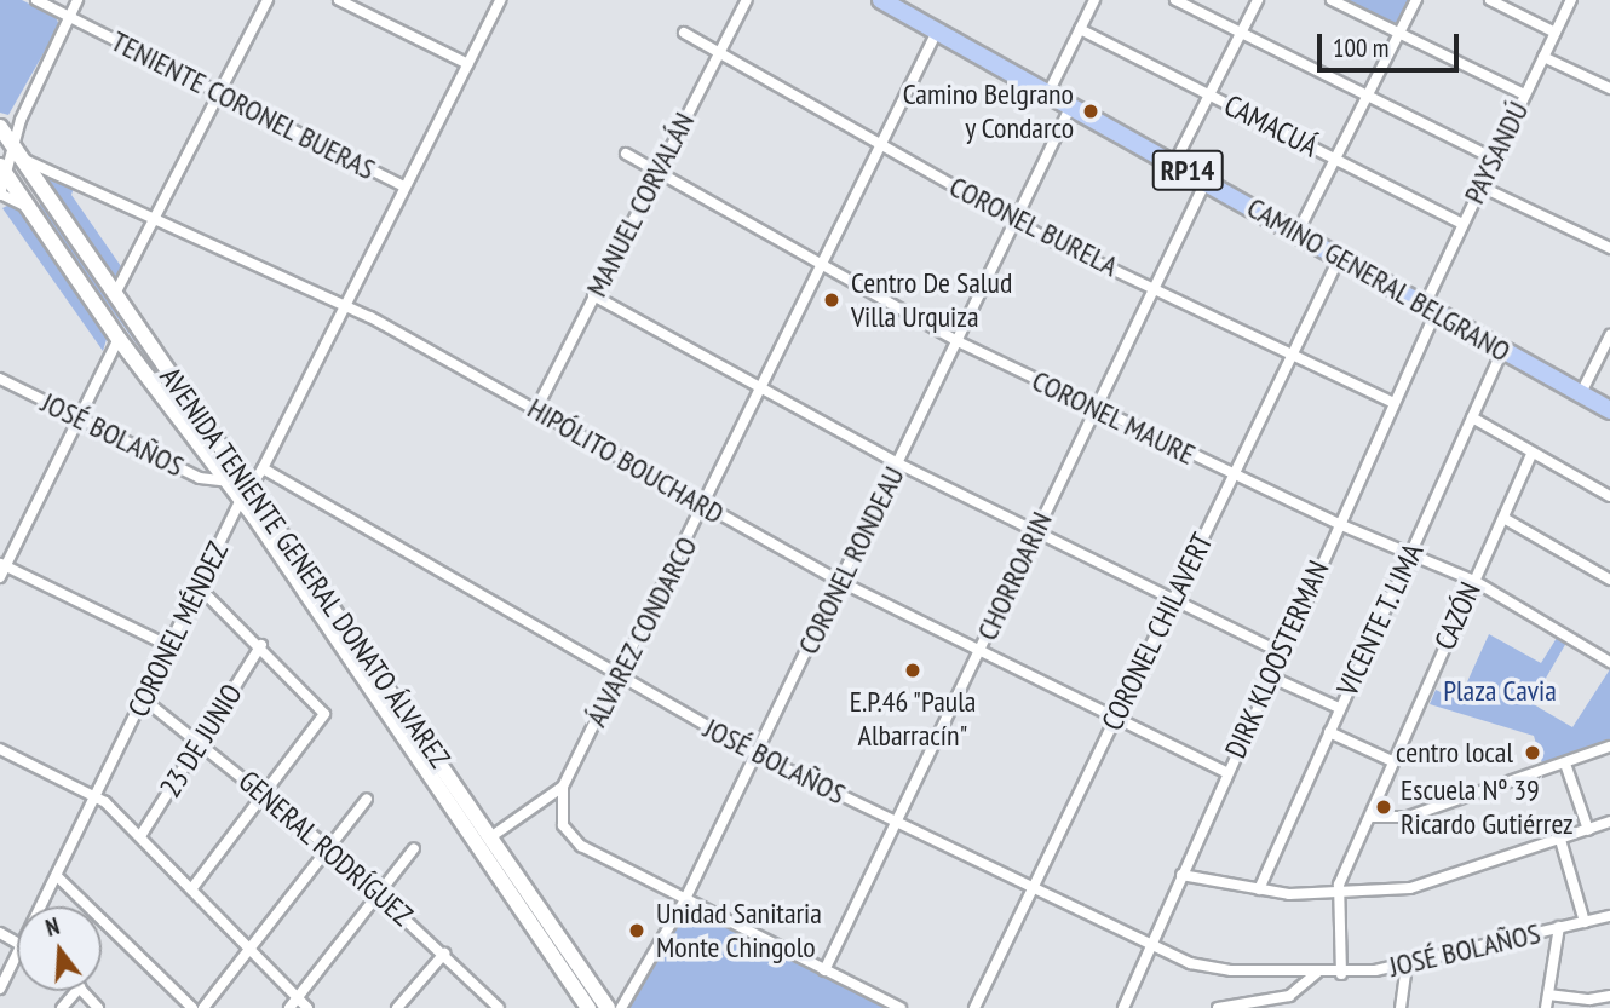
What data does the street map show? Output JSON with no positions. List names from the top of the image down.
{
  "streets": {
    "main road": ["RP14", "CAMINO GENERAL BELGRANO", "AVENIDA TENIENTE GENERAL DONATO ÁLVAREZ"],
    "street": [
      "TENIENTE CORONEL BUERAS",
      "CAMACUÁ",
      "PAYSANDÚ",
      "MANUEL CORVALÁN",
      "CORONEL BURELA",
      "CORONEL MAURE",
      "JOSÉ BOLAÑOS",
      "HIPÓLITO BOUCHARD",
      "CORONEL RONDEAU",
      "CHORROARIN",
      "CAZÓN",
      "VICENTE T. LIMA",
      "CORONEL MÉNDEZ",
      "ÁLVAREZ CONDARCO",
      "CORONEL CHILAVERT",
      "DIRK KLOOSTERMAN",
      "23 DE JUNIO",
      "GENERAL RODRÍGUEZ"
    ]
  },
  "crossings": [
    ["TENIENTE CORONEL BUERAS", "CORONEL MÉNDEZ"],
    ["CAMACUÁ", "PAYSANDÚ"],
    ["PAYSANDÚ", "CAMINO GENERAL BELGRANO"],
    ["PAYSANDÚ", "DIRK KLOOSTERMAN"],
    ["MANUEL CORVALÁN", "CORONEL BURELA"],
    ["MANUEL CORVALÁN", "CORONEL MAURE"],
    ["MANUEL CORVALÁN", "HIPÓLITO BOUCHARD"],
    ["CORONEL BURELA", "CORONEL RONDEAU"],
    ["CORONEL BURELA", "CHORROARIN"],
    ["CORONEL BURELA", "ÁLVAREZ CONDARCO"],
    ["CORONEL BURELA", "CORONEL CHILAVERT"],
    ["CORONEL BURELA", "DIRK KLOOSTERMAN"],
    ["CAMINO GENERAL BELGRANO", "CORONEL RONDEAU"],
    ["CAMINO GENERAL BELGRANO", "CHORROARIN"],
    ["CAMINO GENERAL BELGRANO", "VICENTE T. LIMA"],
    ["CAMINO GENERAL BELGRANO", "ÁLVAREZ CONDARCO"],
    ["CAMINO GENERAL BELGRANO", "CORONEL CHILAVERT"],
    ["CAMINO GENERAL BELGRANO", "DIRK KLOOSTERMAN"],
    ["CORONEL MAURE", "CORONEL RONDEAU"],
    ["CORONEL MAURE", "CHORROARIN"],
    ["CORONEL MAURE", "CAZÓN"],
    ["CORONEL MAURE", "VICENTE T. LIMA"],
    ["CORONEL MAURE", "ÁLVAREZ CONDARCO"],
    ["CORONEL MAURE", "CORONEL CHILAVERT"],
    ["CORONEL MAURE", "DIRK KLOOSTERMAN"],
    ["JOSÉ BOLAÑOS", "CORONEL RONDEAU"],
    ["JOSÉ BOLAÑOS", "AVENIDA TENIENTE GENERAL DONATO ÁLVAREZ"],
    ["JOSÉ BOLAÑOS", "CHORROARIN"],
    ["JOSÉ BOLAÑOS", "CAZÓN"],
    ["JOSÉ BOLAÑOS", "CORONEL MÉNDEZ"],
    ["JOSÉ BOLAÑOS", "ÁLVAREZ CONDARCO"],
    ["JOSÉ BOLAÑOS", "CORONEL CHILAVERT"],
    ["JOSÉ BOLAÑOS", "DIRK KLOOSTERMAN"],
    ["HIPÓLITO BOUCHARD", "CORONEL RONDEAU"],
    ["HIPÓLITO BOUCHARD", "AVENIDA TENIENTE GENERAL DONATO ÁLVAREZ"],
    ["HIPÓLITO BOUCHARD", "CHORROARIN"],
    ["HIPÓLITO BOUCHARD", "CORONEL MÉNDEZ"],
    ["HIPÓLITO BOUCHARD", "ÁLVAREZ CONDARCO"],
    ["HIPÓLITO BOUCHARD", "CORONEL CHILAVERT"],
    ["HIPÓLITO BOUCHARD", "DIRK KLOOSTERMAN"],
    ["AVENIDA TENIENTE GENERAL DONATO ÁLVAREZ", "CORONEL MÉNDEZ"],
    ["AVENIDA TENIENTE GENERAL DONATO ÁLVAREZ", "ÁLVAREZ CONDARCO"],
    ["CORONEL MÉNDEZ", "GENERAL RODRÍGUEZ"],
    ["23 DE JUNIO", "GENERAL RODRÍGUEZ"]
  ],
  "parks": ["Plaza Cavia"],
  "places": [
    "Camino Belgrano y Condarco",
    "Centro De Salud Villa Urquiza",
    "E.P.46 \"Paula Albarracín\"",
    "centro local",
    "Escuela Nº 39 Ricardo Gutiérrez",
    "Unidad Sanitaria Monte Chingolo"
  ],
  "scale_bar": "100 m",
  "north": "top"
}
